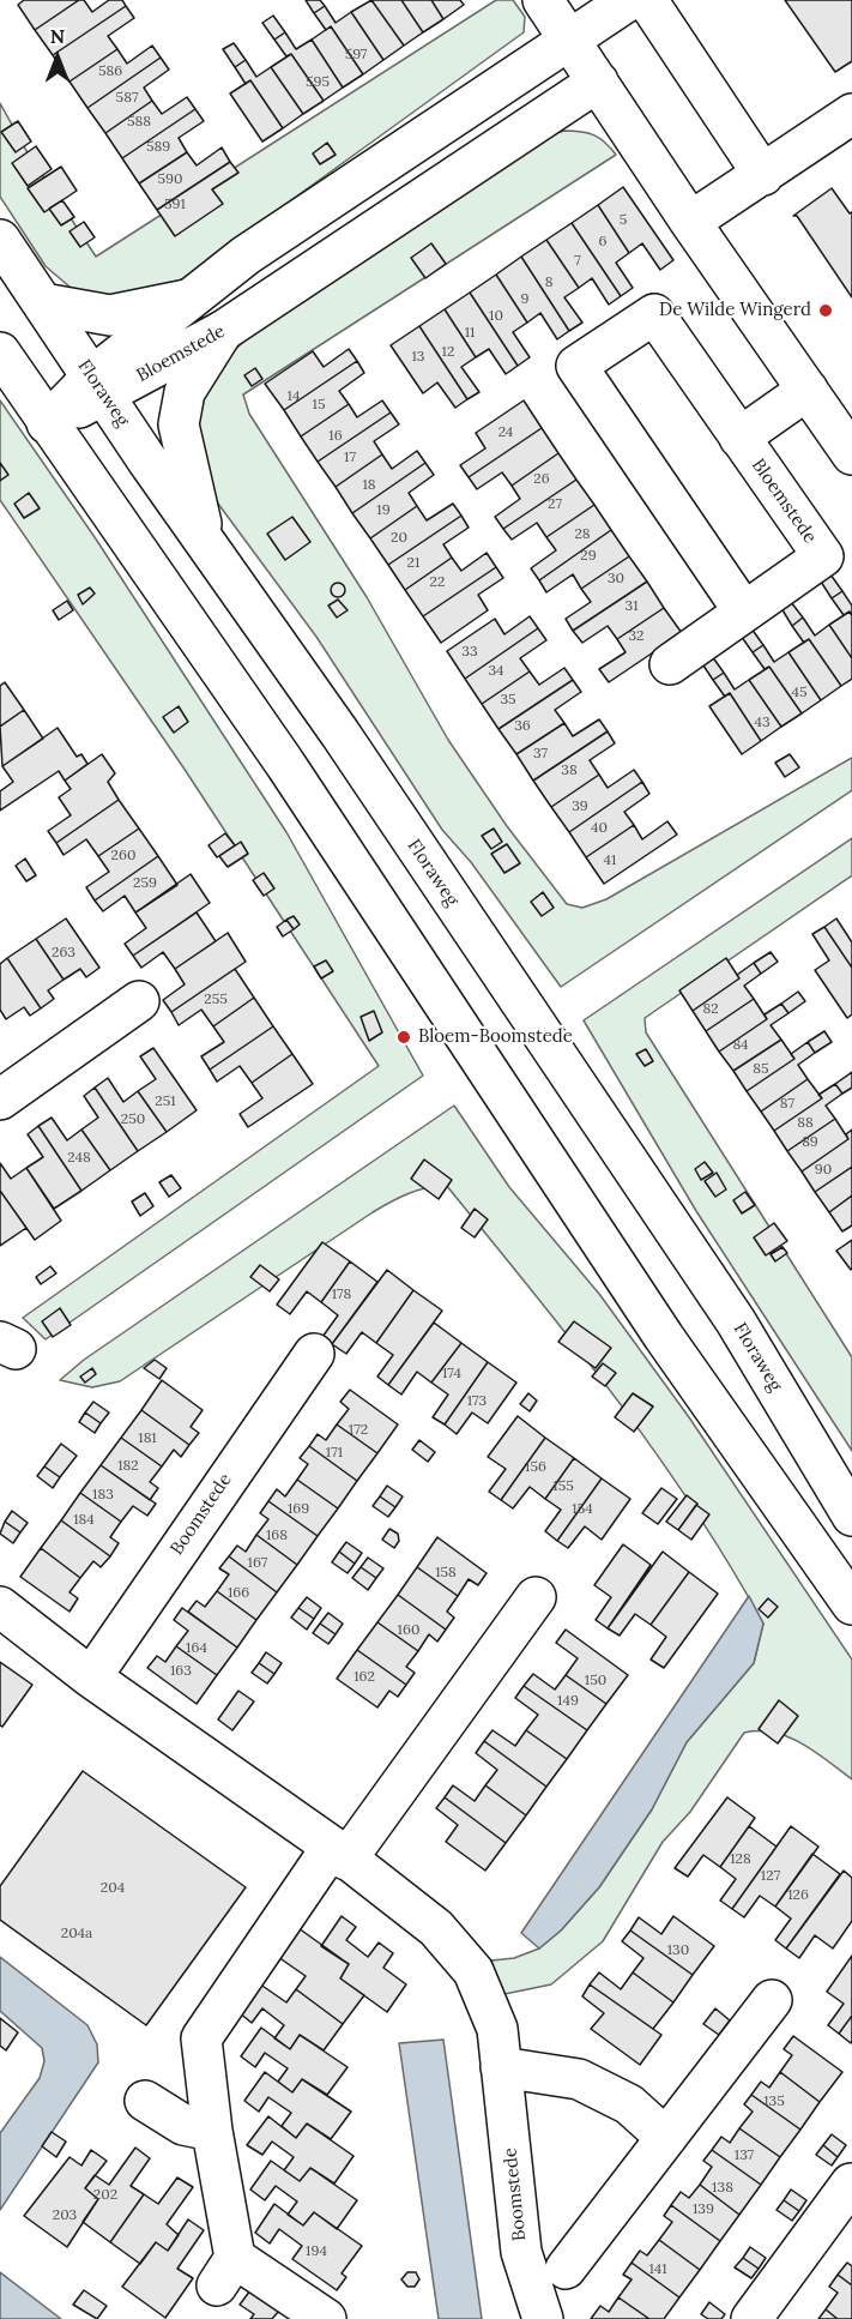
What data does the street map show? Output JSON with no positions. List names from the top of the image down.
{
  "streets": {
    "street": ["Bloemstede", "Floraweg", "Boomstede"]
  },
  "crossings": [
    ["Bloemstede", "Floraweg"]
  ],
  "places": ["De Wilde Wingerd", "Bloem-Boomstede"],
  "house_numbers": [
    "597",
    "586",
    "595",
    "587",
    "588",
    "589",
    "590",
    "591",
    "5",
    "6",
    "7",
    "8",
    "9",
    "10",
    "11",
    "12",
    "13",
    "14",
    "15",
    "24",
    "16",
    "17",
    "26",
    "18",
    "27",
    "19",
    "28",
    "20",
    "29",
    "21",
    "30",
    "22",
    "31",
    "32",
    "33",
    "34",
    "45",
    "35",
    "43",
    "36",
    "37",
    "38",
    "39",
    "40",
    "260",
    "41",
    "259",
    "263",
    "255",
    "82",
    "84",
    "85",
    "251",
    "87",
    "250",
    "88",
    "89",
    "248",
    "90",
    "178",
    "174",
    "173",
    "172",
    "181",
    "171",
    "182",
    "156",
    "155",
    "183",
    "169",
    "154",
    "184",
    "168",
    "167",
    "158",
    "166",
    "160",
    "164",
    "163",
    "162",
    "150",
    "149",
    "128",
    "127",
    "204",
    "126",
    "204a",
    "130",
    "135",
    "137",
    "138",
    "202",
    "139",
    "203",
    "194",
    "141"
  ],
  "north": "top"
}
